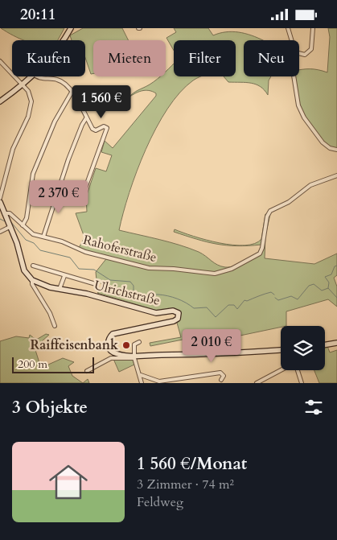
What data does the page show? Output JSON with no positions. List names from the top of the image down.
{
  "streets": {
    "street": ["Rahoferstraße", "Ulrichstraße"]
  },
  "places": ["Raiffeisenbank"],
  "scale_bar": "200 m",
  "page": {
    "status": "20:11",
    "chip": [
      "Kaufen",
      "Mieten",
      "Filter",
      "Neu"
    ],
    "price": ["1 560 €", "2 370 €", "2 010 €"],
    "scale": "200 m",
    "heading": "3 Objekte",
    "list": [
      {
        "name": "1 560 €/Monat",
        "note": "3 Zimmer · 74 m² · Feldweg"
      }
    ]
  }
}
